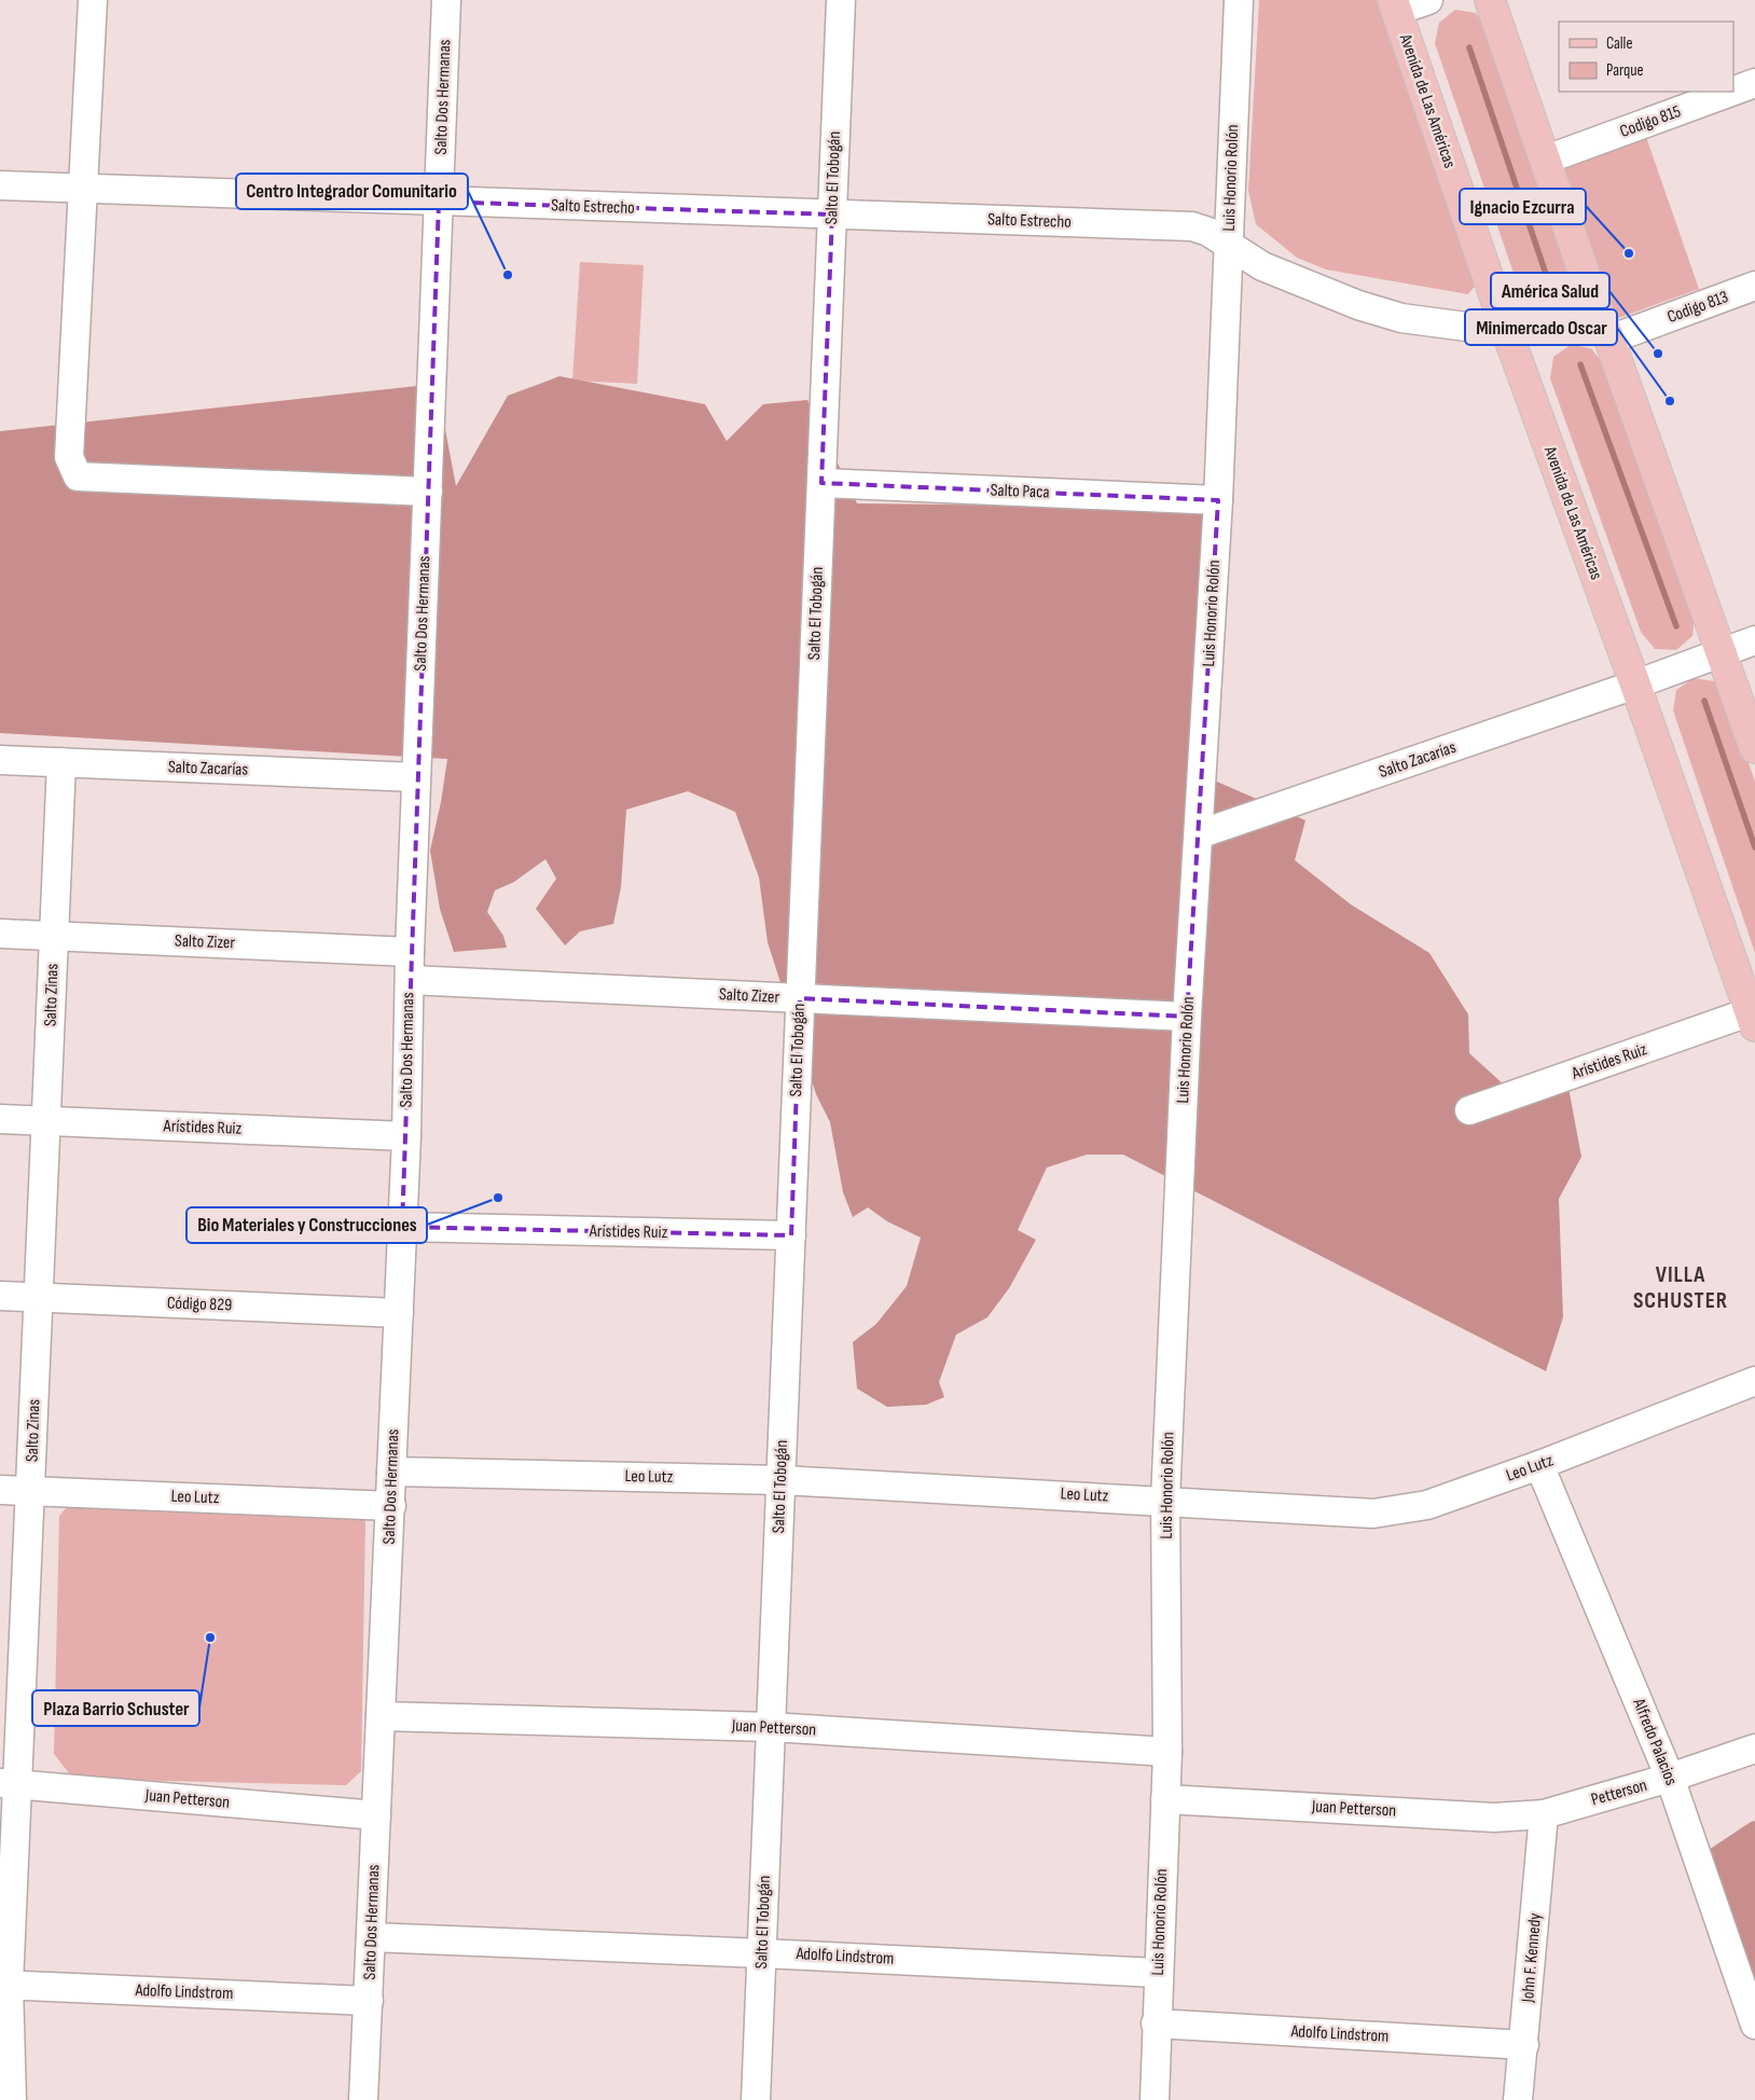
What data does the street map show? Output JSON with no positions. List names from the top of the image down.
{
  "streets": {
    "main road": ["Avenida de Las Américas"],
    "street": [
      "Salto Dos Hermanas",
      "Codigo 815",
      "Salto El Tobogán",
      "Luis Honorio Rolón",
      "Salto Estrecho",
      "Codigo 813",
      "Salto Paca",
      "Salto Zacarías",
      "Salto Zizer",
      "Salto Zinas",
      "Arístides Ruiz",
      "Código 829",
      "Leo Lutz",
      "Juan Petterson",
      "Alfredo Palacios",
      "Petterson",
      "Adolfo Lindstrom",
      "John F. Kennedy"
    ]
  },
  "crossings": [
    ["Salto Dos Hermanas", "Salto Estrecho"],
    ["Salto Dos Hermanas", "Salto Zacarías"],
    ["Salto Dos Hermanas", "Salto Zizer"],
    ["Salto Dos Hermanas", "Arístides Ruiz"],
    ["Salto Dos Hermanas", "Código 829"],
    ["Salto Dos Hermanas", "Leo Lutz"],
    ["Salto Dos Hermanas", "Juan Petterson"],
    ["Salto Dos Hermanas", "Adolfo Lindstrom"],
    ["Avenida de Las Américas", "Salto Estrecho"],
    ["Avenida de Las Américas", "Salto Zacarías"],
    ["Avenida de Las Américas", "Arístides Ruiz"],
    ["Salto El Tobogán", "Salto Estrecho"],
    ["Salto El Tobogán", "Salto Paca"],
    ["Salto El Tobogán", "Salto Zizer"],
    ["Salto El Tobogán", "Arístides Ruiz"],
    ["Salto El Tobogán", "Leo Lutz"],
    ["Salto El Tobogán", "Juan Petterson"],
    ["Salto El Tobogán", "Adolfo Lindstrom"],
    ["Luis Honorio Rolón", "Salto Estrecho"],
    ["Luis Honorio Rolón", "Salto Paca"],
    ["Luis Honorio Rolón", "Salto Zacarías"],
    ["Luis Honorio Rolón", "Salto Zizer"],
    ["Luis Honorio Rolón", "Leo Lutz"],
    ["Luis Honorio Rolón", "Juan Petterson"],
    ["Luis Honorio Rolón", "Adolfo Lindstrom"],
    ["Salto Zacarías", "Salto Zinas"],
    ["Salto Zizer", "Salto Zinas"],
    ["Salto Zinas", "Arístides Ruiz"],
    ["Salto Zinas", "Código 829"],
    ["Salto Zinas", "Leo Lutz"],
    ["Salto Zinas", "Juan Petterson"],
    ["Salto Zinas", "Adolfo Lindstrom"],
    ["Leo Lutz", "Alfredo Palacios"],
    ["Juan Petterson", "Petterson"],
    ["Juan Petterson", "John F. Kennedy"],
    ["Alfredo Palacios", "Petterson"],
    ["Petterson", "John F. Kennedy"],
    ["Adolfo Lindstrom", "John F. Kennedy"]
  ],
  "districts": ["VILLA SCHUSTER"],
  "places": [
    "Ignacio Ezcurra",
    "Centro Integrador Comunitario",
    "América Salud",
    "Minimercado Oscar",
    "Bio Materiales y Construcciones",
    "Plaza Barrio Schuster"
  ],
  "legend": ["Calle", "Parque"]
}
